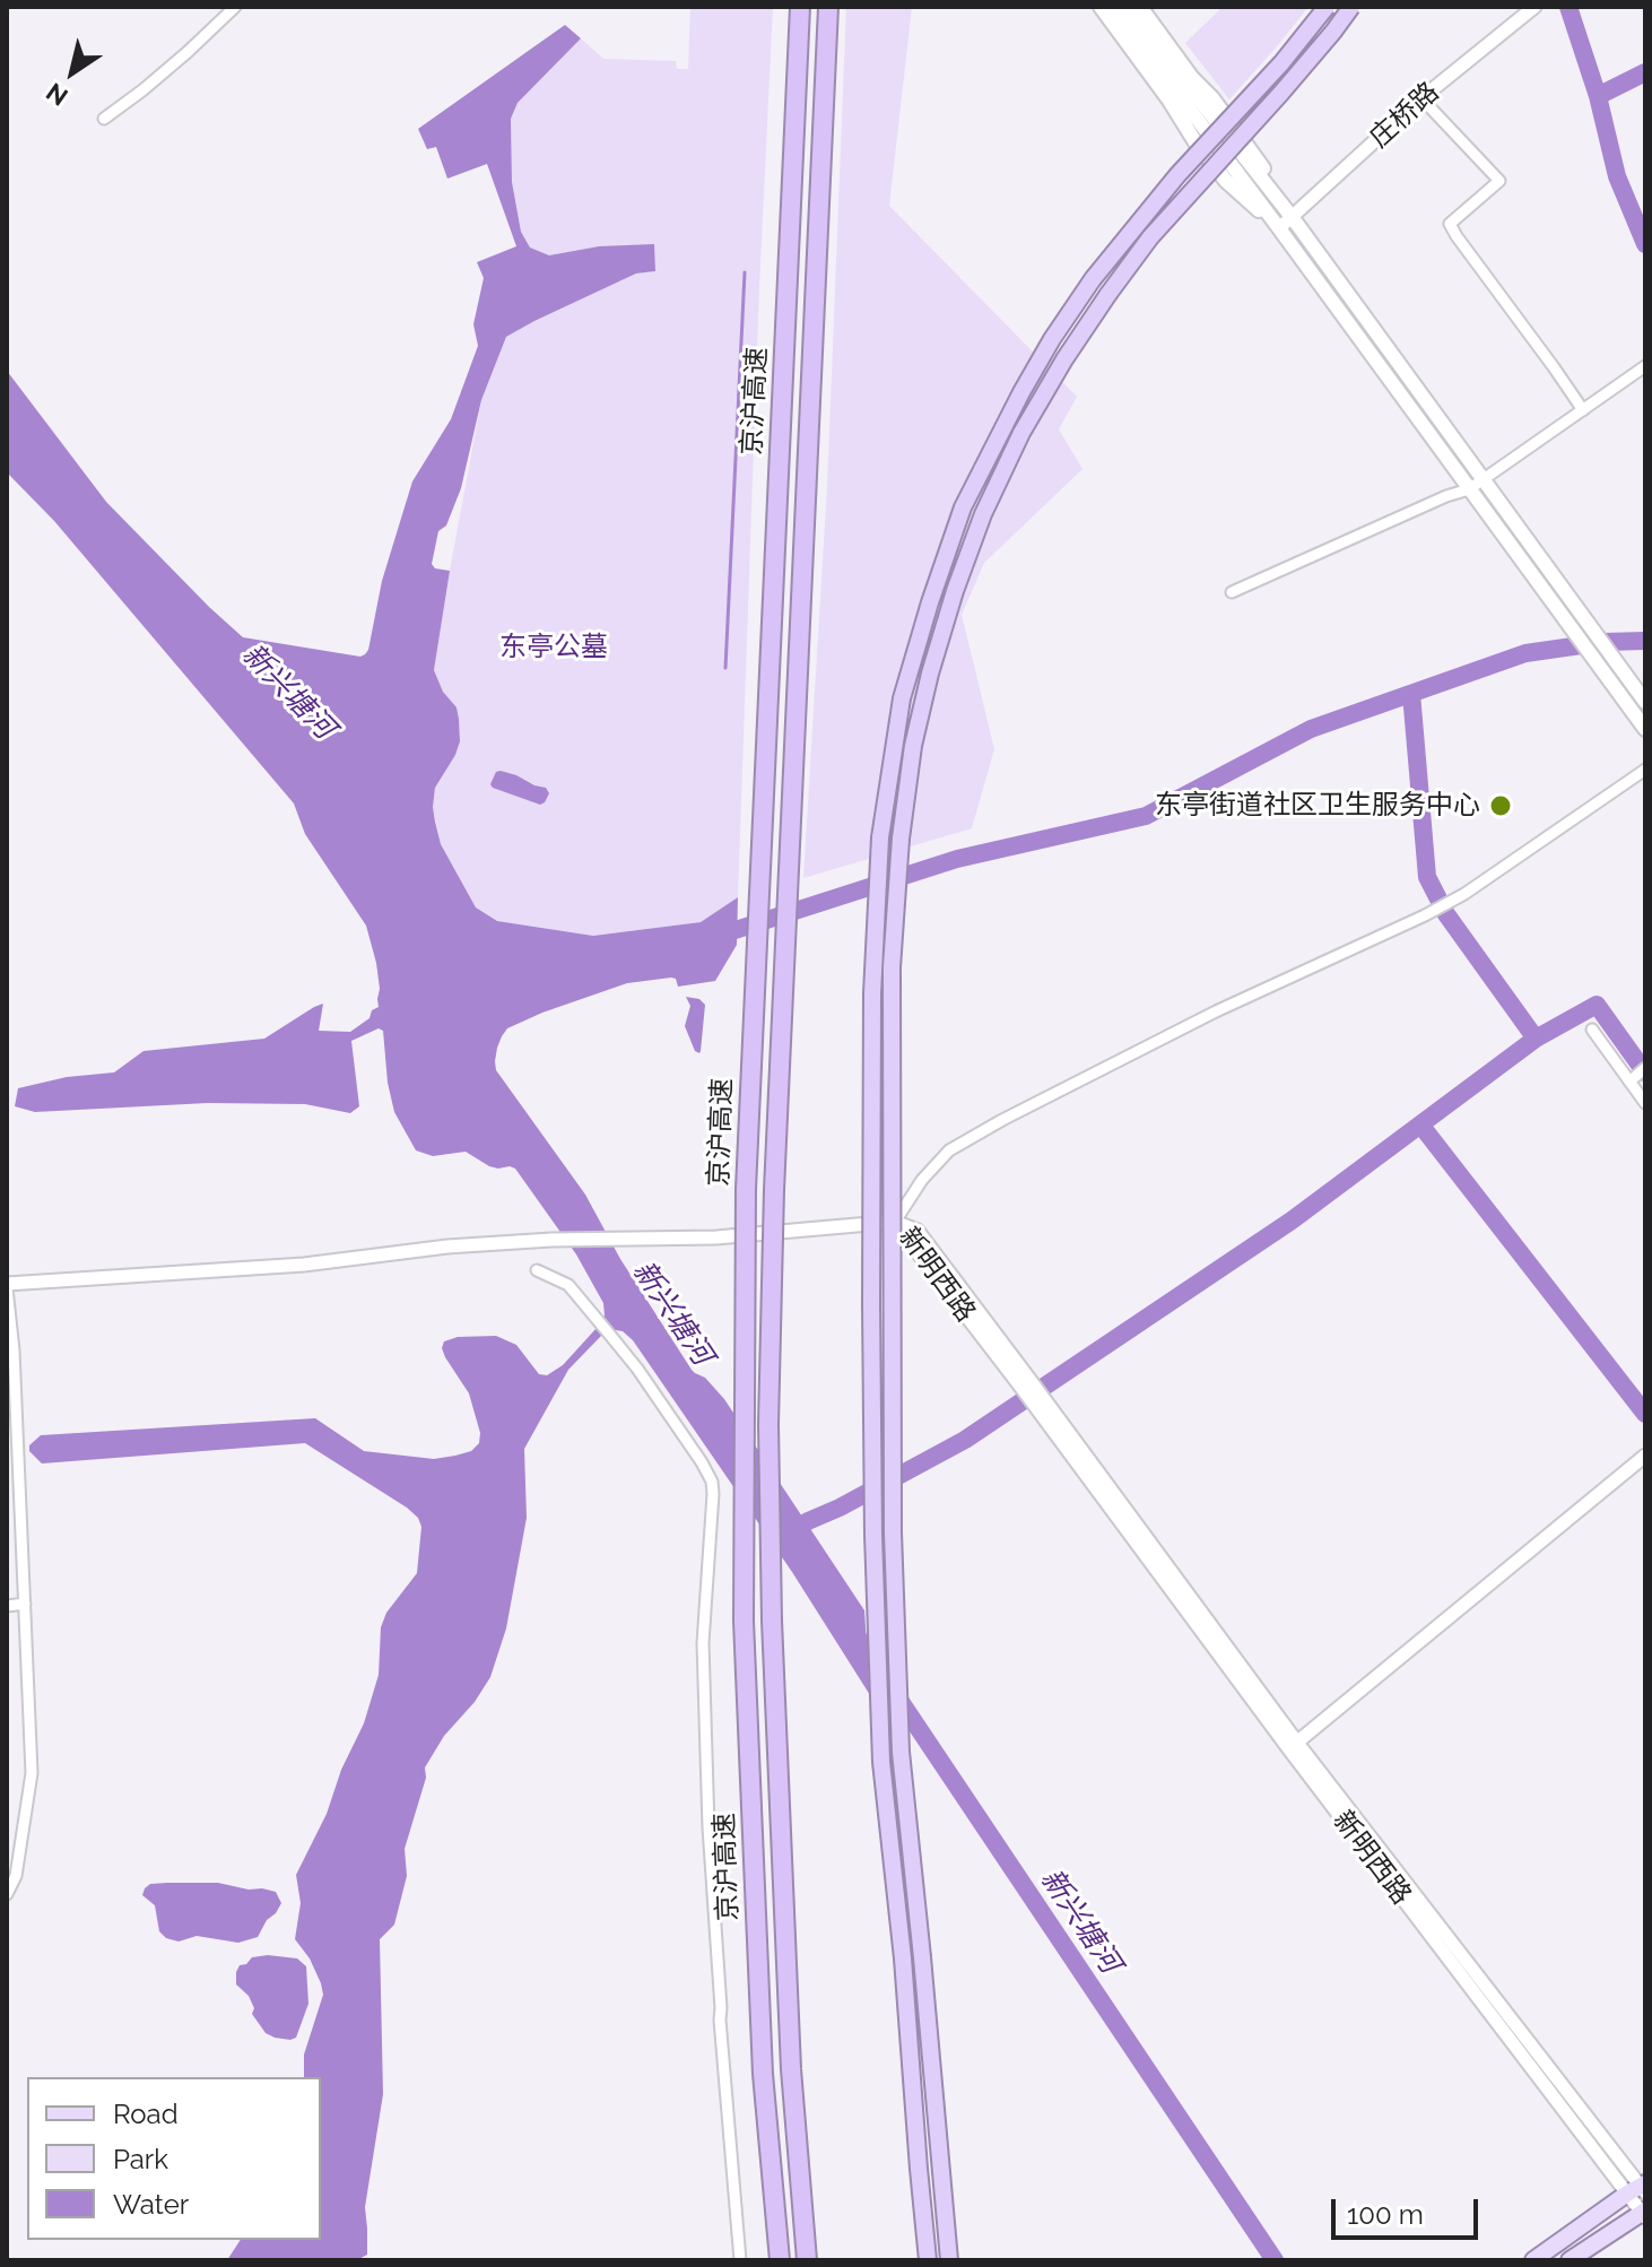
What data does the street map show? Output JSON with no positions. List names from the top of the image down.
{
  "streets": {
    "highway": ["京沪高速"],
    "street": ["庄桥路", "新明西路"]
  },
  "water": ["新兴塘河"],
  "parks": ["东亭公墓"],
  "places": ["东亭街道社区卫生服务中心"],
  "legend": ["Road", "Park", "Water"],
  "scale_bar": "100 m",
  "north": "bottom left"
}
